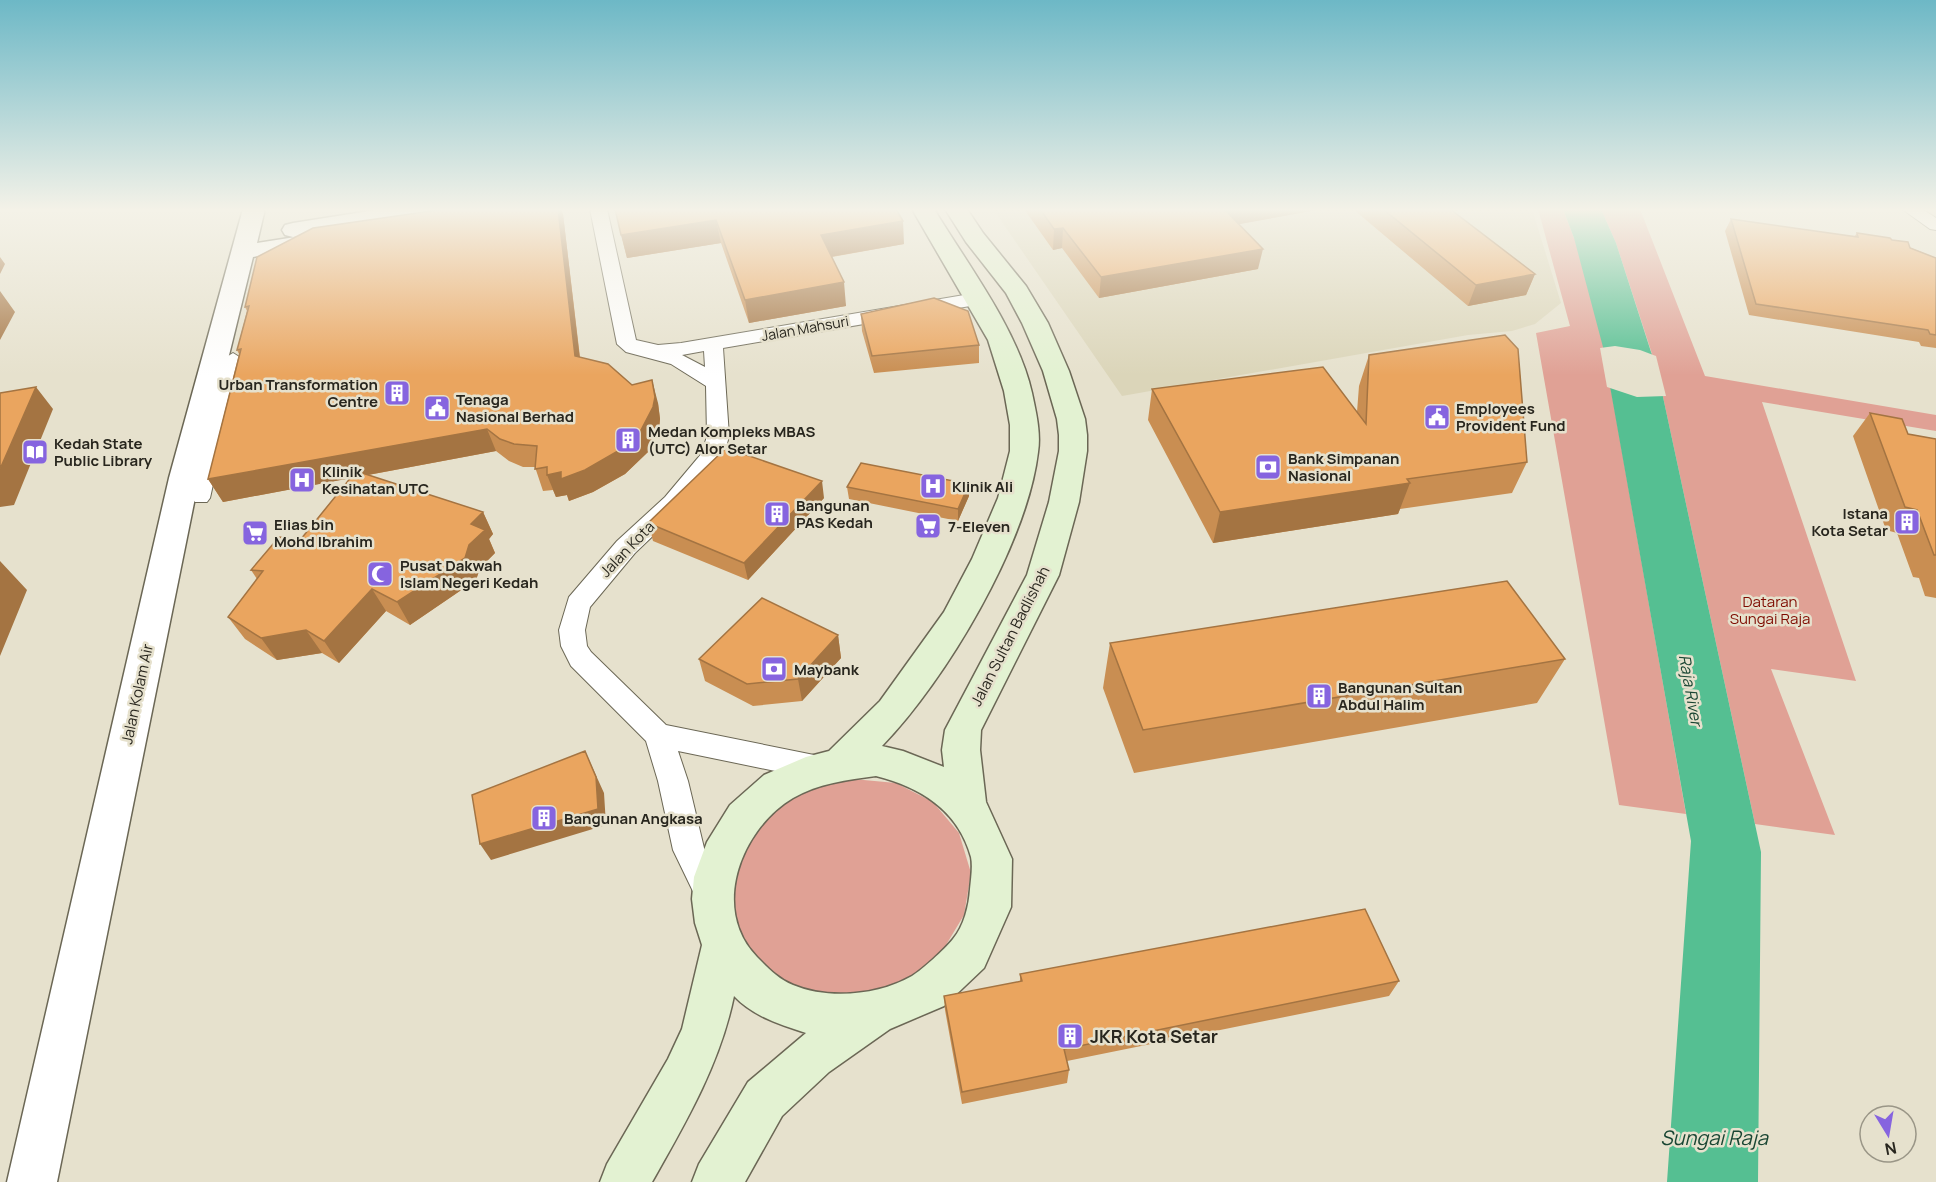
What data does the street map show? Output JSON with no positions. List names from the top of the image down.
{
  "streets": {
    "main road": ["Jalan Sultan Badlishah"],
    "street": ["Jalan Mahsuri", "Jalan Kota", "Jalan Kolam Air"]
  },
  "crossings": [
    ["Jalan Mahsuri", "Jalan Kota"]
  ],
  "water": ["Raja River", "Sungai Raja"],
  "parks": ["Dataran Sungai Raja"],
  "places": {
    "building": [
      "Urban Transformation Centre",
      "Medan Kompleks MBAS (UTC) Alor Setar",
      "Bangunan PAS Kedah",
      "Istana Kota Setar",
      "Bangunan Sultan Abdul Halim",
      "Bangunan Angkasa",
      "JKR Kota Setar"
    ],
    "public building": ["Tenaga Nasional Berhad", "Employees Provident Fund"],
    "library": ["Kedah State Public Library"],
    "bank": ["Bank Simpanan Nasional", "Maybank"],
    "hospital": ["Klinik Kesihatan UTC", "Klinik Ali"],
    "supermarket": ["7-Eleven", "Elias bin Mohd Ibrahim"],
    "mosque": ["Pusat Dakwah Islam Negeri Kedah"]
  },
  "north": "bottom"
}
